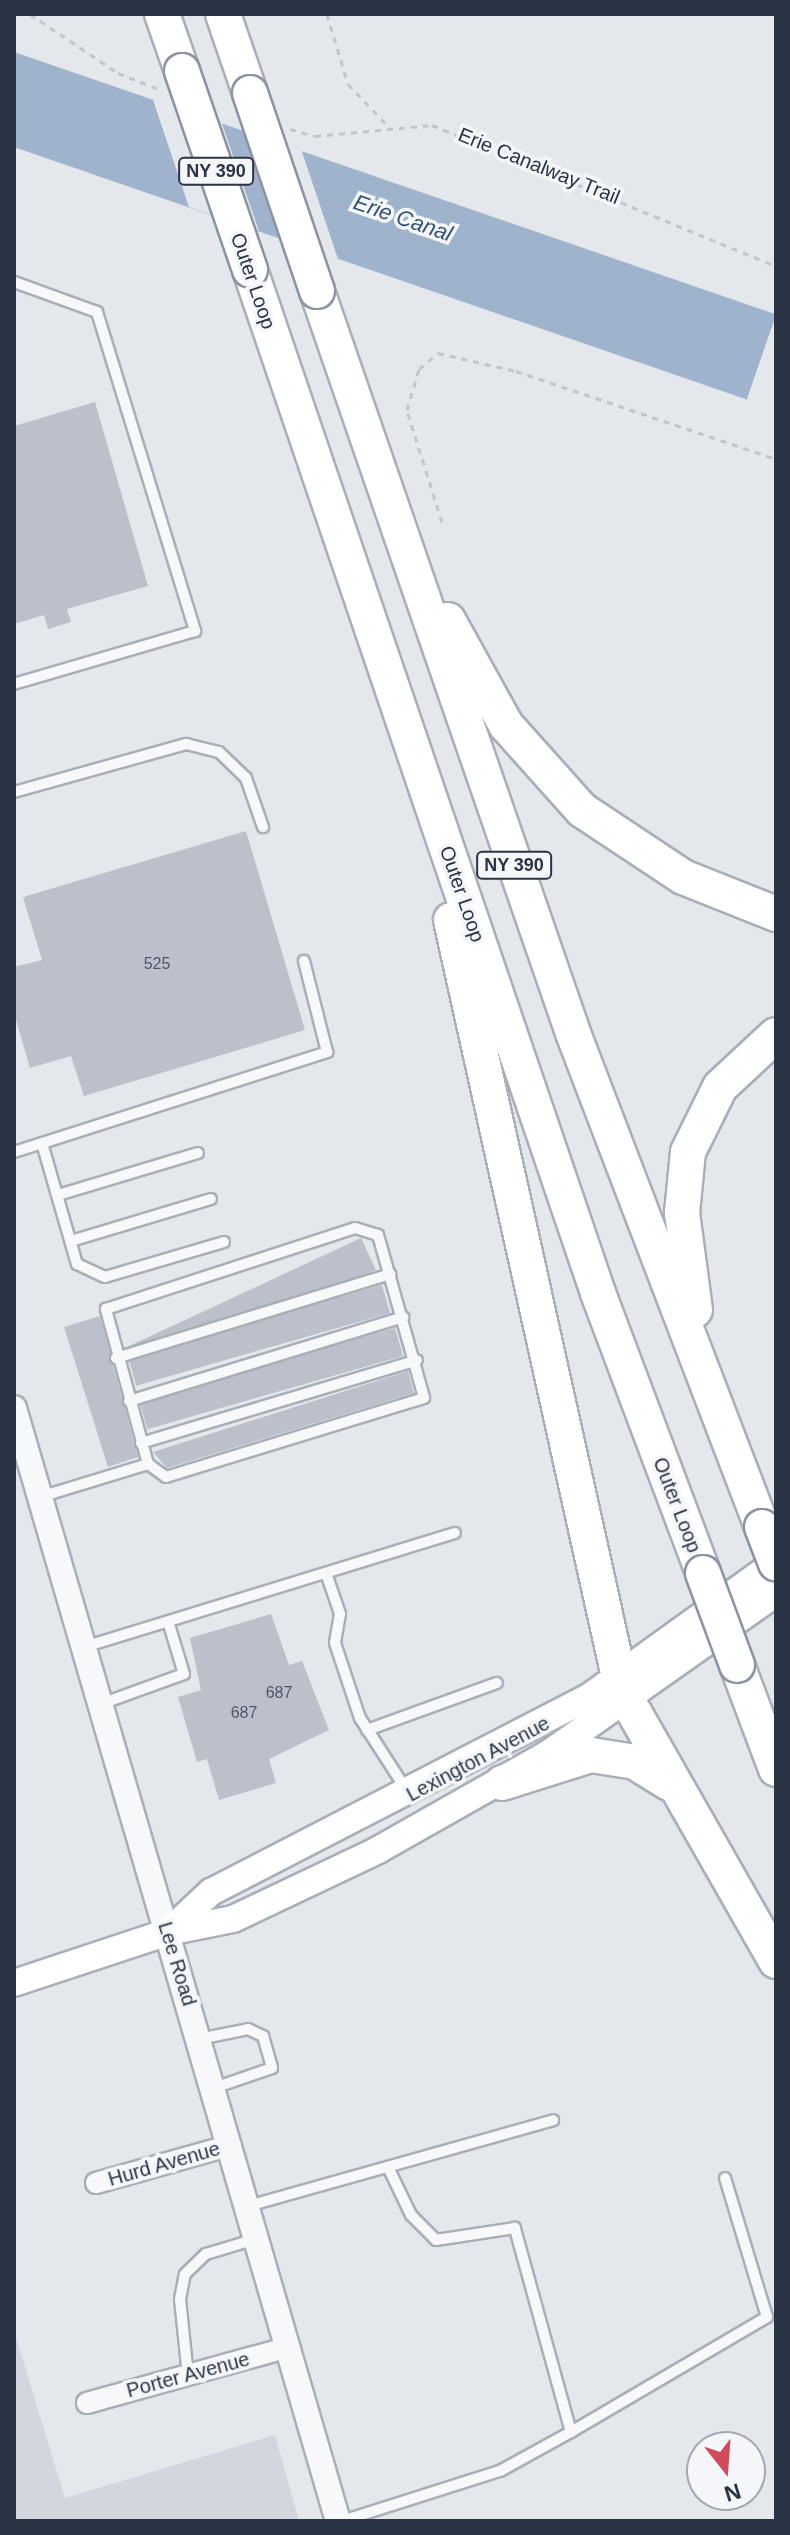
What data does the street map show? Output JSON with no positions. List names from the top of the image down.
{
  "streets": {
    "highway": ["NY 390", "Outer Loop"],
    "main road": ["Lexington Avenue"],
    "street": ["Lee Road", "Hurd Avenue", "Porter Avenue"],
    "path": ["Erie Canalway Trail"]
  },
  "crossings": [
    ["NY 390", "Lexington Avenue"],
    ["Lexington Avenue", "Lee Road"],
    ["Lee Road", "Hurd Avenue"],
    ["Lee Road", "Porter Avenue"]
  ],
  "water": ["Erie Canal"],
  "house_numbers": ["525", "687", "687"],
  "north": "bottom"
}
